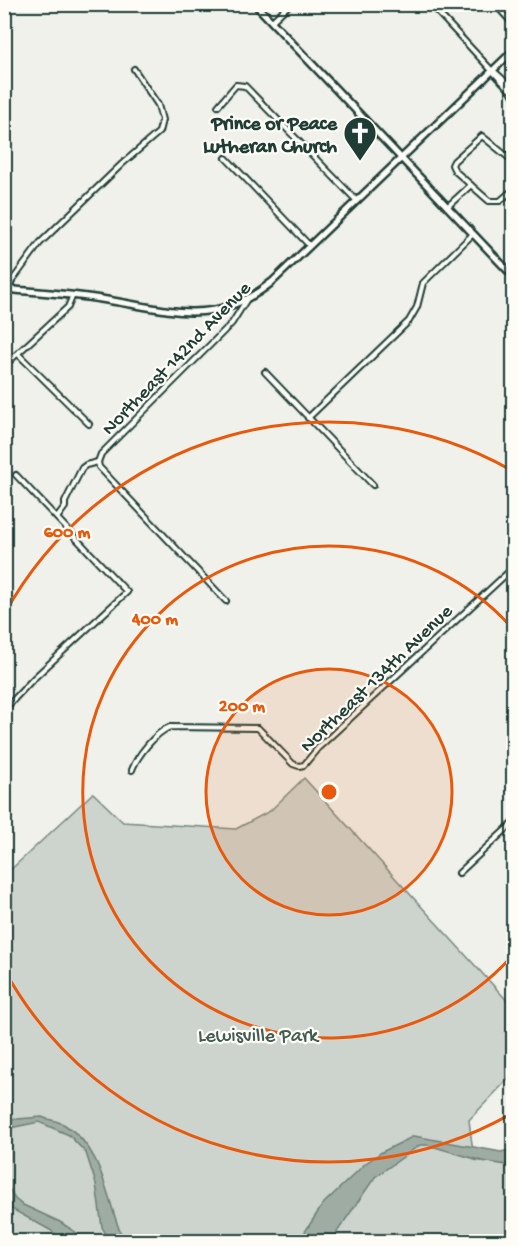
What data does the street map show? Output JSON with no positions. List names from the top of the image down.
{
  "streets": {
    "main road": ["Northeast 142nd Avenue"],
    "street": ["Northeast 134th Avenue"]
  },
  "parks": ["Lewisville Park"],
  "places": {
    "church": ["Prince or Peace Lutheran Church"]
  },
  "rings": ["600 m", "400 m", "200 m"]
}
